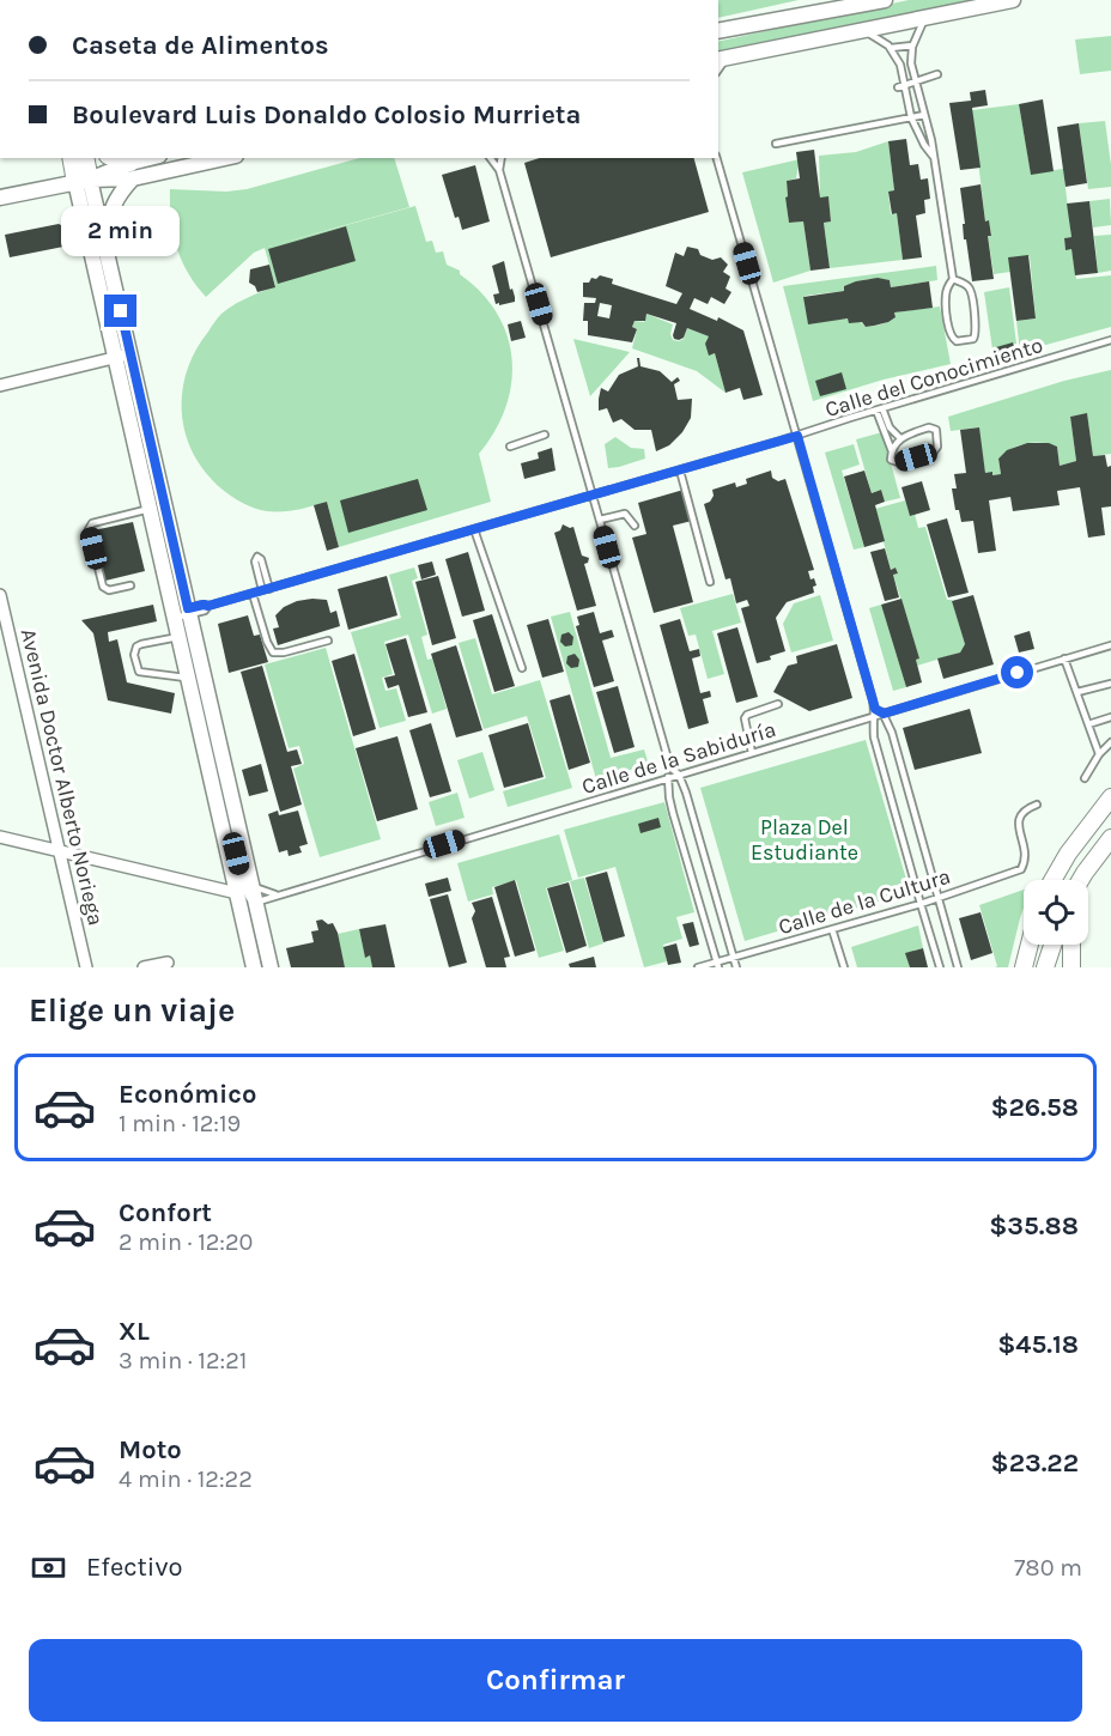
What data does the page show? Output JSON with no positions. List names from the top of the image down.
{
  "streets": {
    "street": ["Avenida Doctor Alberto Noriega"],
    "lane": ["Calle del Conocimiento", "Calle de la Sabiduría", "Calle de la Cultura"]
  },
  "parks": ["Plaza Del Estudiante"],
  "page": {
    "banner": ["Caseta de Alimentos", "Boulevard Luis Donaldo Colosio Murrieta"],
    "bubble": "2 min",
    "heading": "Elige un viaje",
    "list": [
      {
        "name": "Económico",
        "note": "1 min · 12:19",
        "value": "$26.58"
      },
      {
        "name": "Confort",
        "note": "2 min · 12:20",
        "value": "$35.88"
      },
      {
        "name": "XL",
        "note": "3 min · 12:21",
        "value": "$45.18"
      },
      {
        "name": "Moto",
        "note": "4 min · 12:22",
        "value": "$23.22"
      }
    ],
    "pay": ["Efectivo", "780 m"],
    "buttons": "Confirmar"
  }
}
